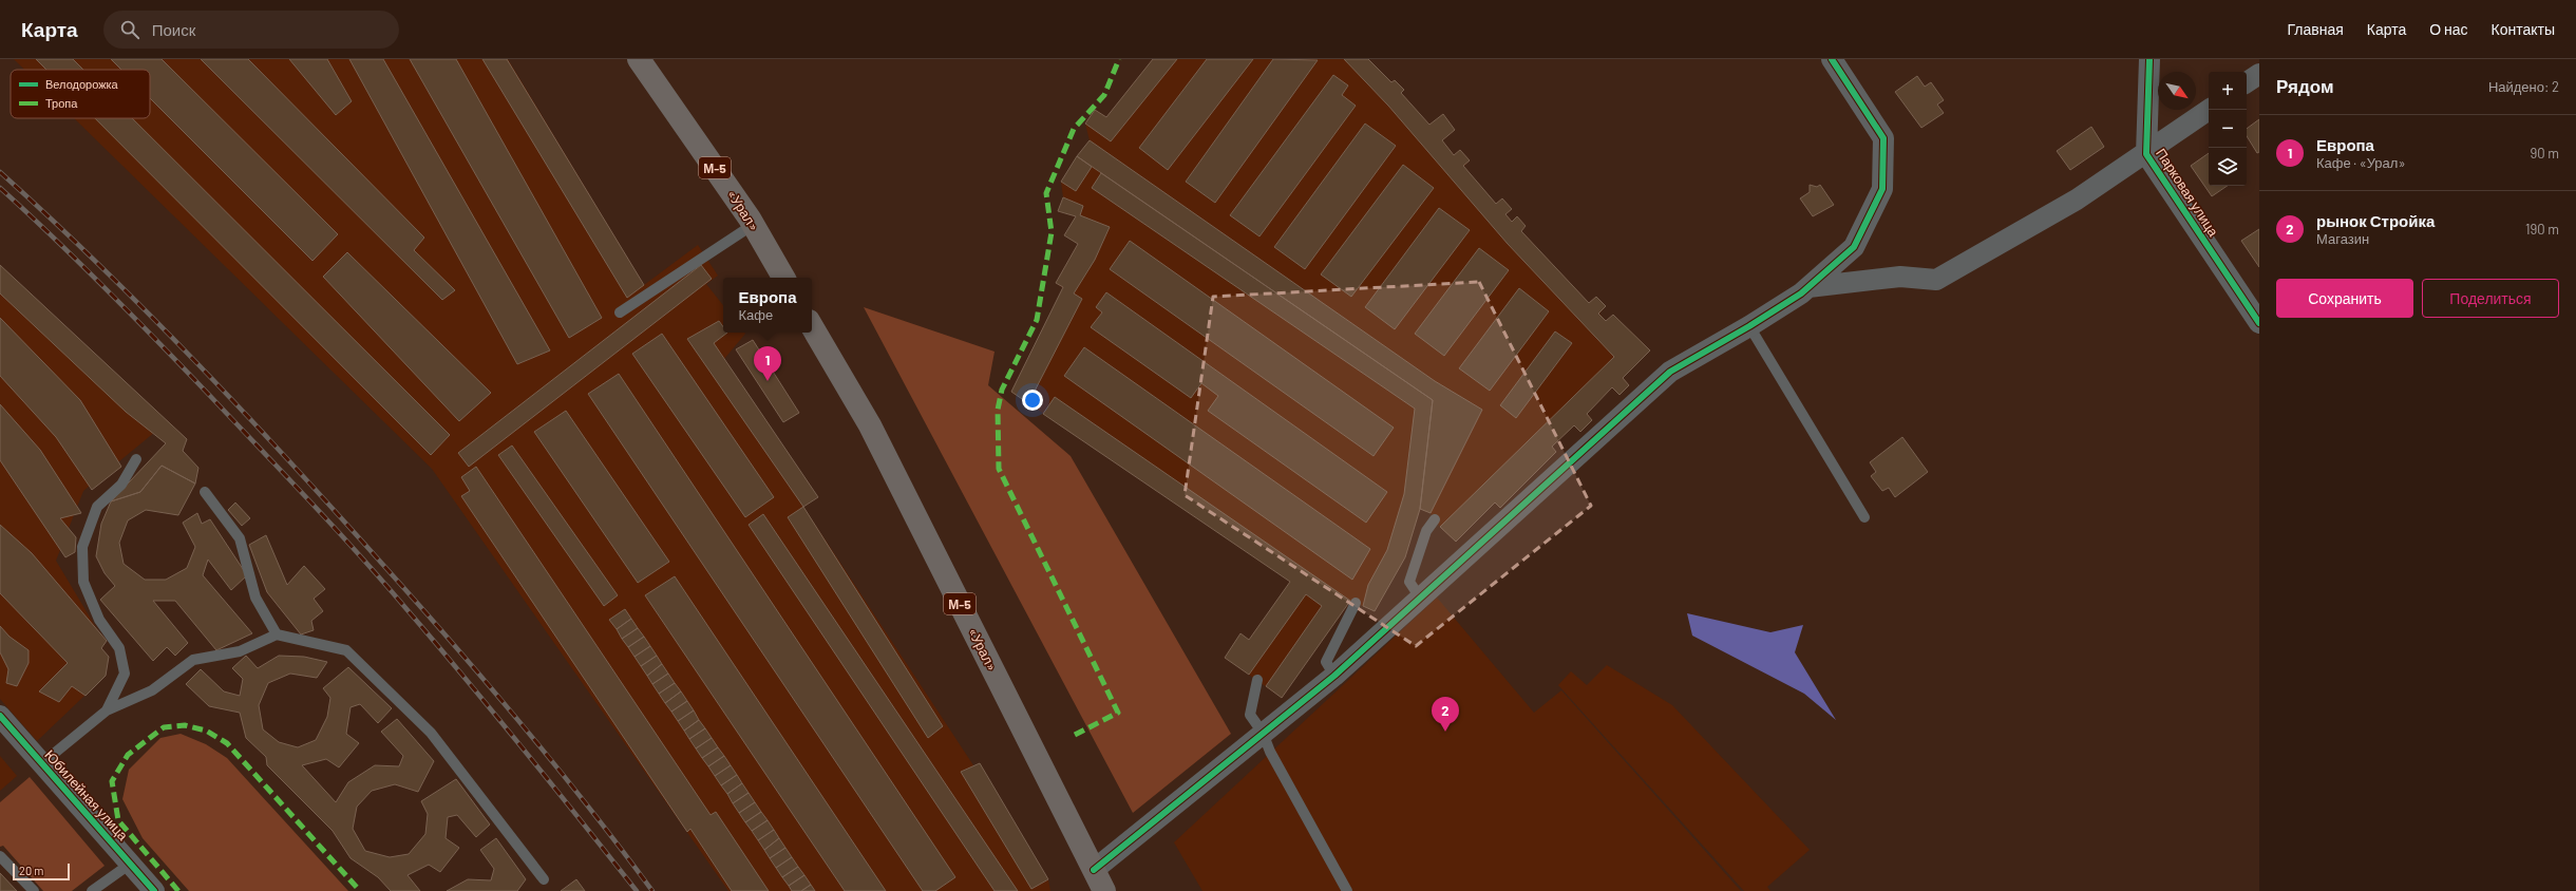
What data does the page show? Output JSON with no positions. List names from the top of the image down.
{
  "streets": {
    "highway": ["М-5", "«Урал»"],
    "street": ["Парковая улица", "Юбилейная улица"]
  },
  "legend": ["Велодорожка", "Тропа"],
  "scale_bar": "20 m",
  "north": "bottom right",
  "page": {
    "header": "Карта",
    "search": "Поиск",
    "nav": [
      "Главная",
      "Карта",
      "О нас",
      "Контакты"
    ],
    "heading": ["Рядом", "Найдено: 2"],
    "map_buttons": ["+", "−"],
    "list": [
      {
        "mark": "1",
        "name": "Европа",
        "note": "Кафе · «Урал»",
        "value": "90 m"
      },
      {
        "mark": "2",
        "name": "рынок Стройка",
        "note": "Магазин",
        "value": "190 m"
      }
    ],
    "buttons": ["Сохранить", "Поделиться"],
    "popup": ["Европа", "Кафе"],
    "pins": ["1", "2"],
    "scale": "20 m"
  }
}
